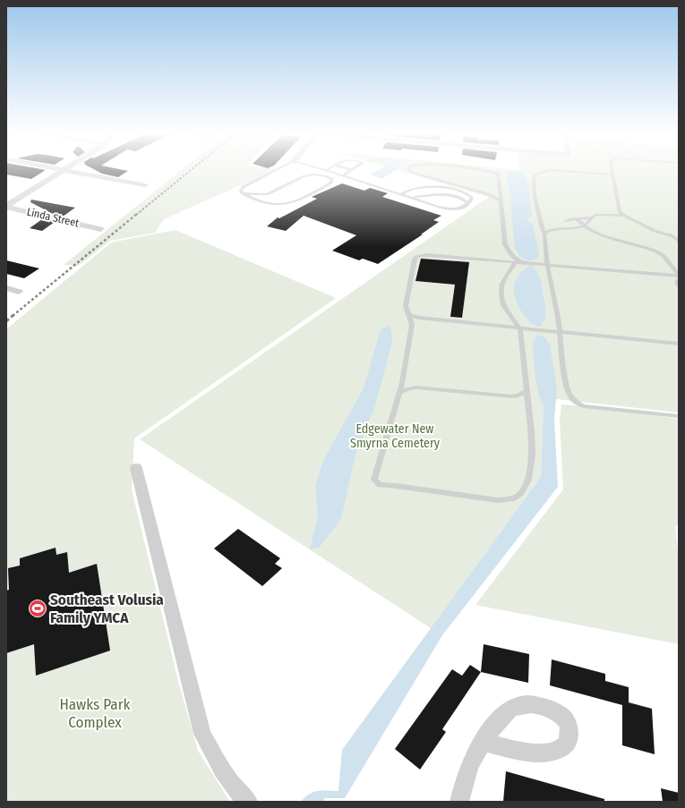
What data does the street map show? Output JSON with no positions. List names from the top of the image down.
{
  "streets": {
    "street": ["Linda Street"]
  },
  "parks": ["Edgewater New Smyrna Cemetery", "Hawks Park Complex"],
  "places": {
    "sports": ["Southeast Volusia Family YMCA"]
  }
}
